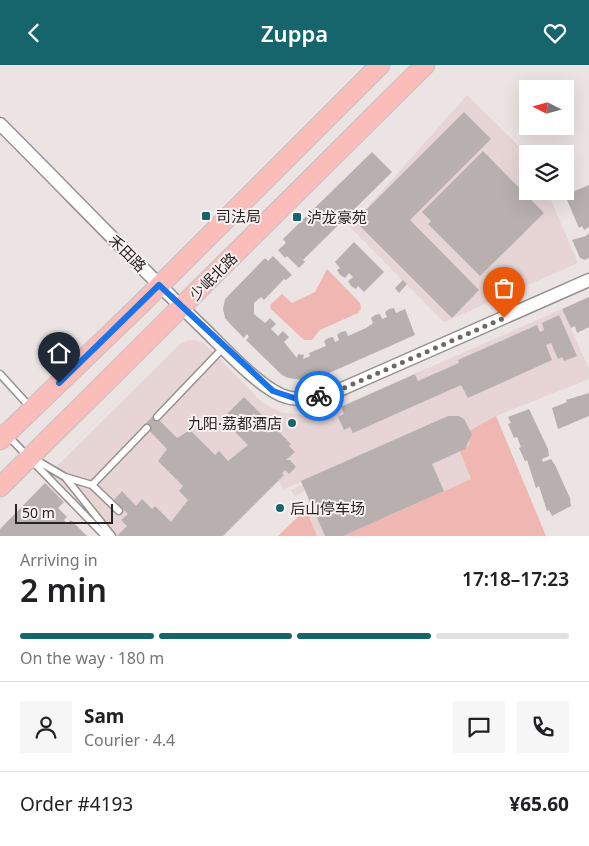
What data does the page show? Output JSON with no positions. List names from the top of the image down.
{
  "streets": {
    "main road": ["少岷北路"],
    "street": ["禾田路"]
  },
  "crossings": [
    ["禾田路", "少岷北路"]
  ],
  "places": {
    "transit": ["司法局", "泸龙豪苑"],
    "other": ["九阳·荔都酒店", "后山停车场"]
  },
  "scale_bar": "50 m",
  "north": "left",
  "page": {
    "header": "Zuppa",
    "scale": "50 m",
    "heading": ["2 min", "Arriving in", "17:18–17:23"],
    "panel": [
      "Sam",
      "Courier · 4.4",
      "Order #4193",
      "¥65.60"
    ],
    "bar": "On the way · 180 m"
  }
}
